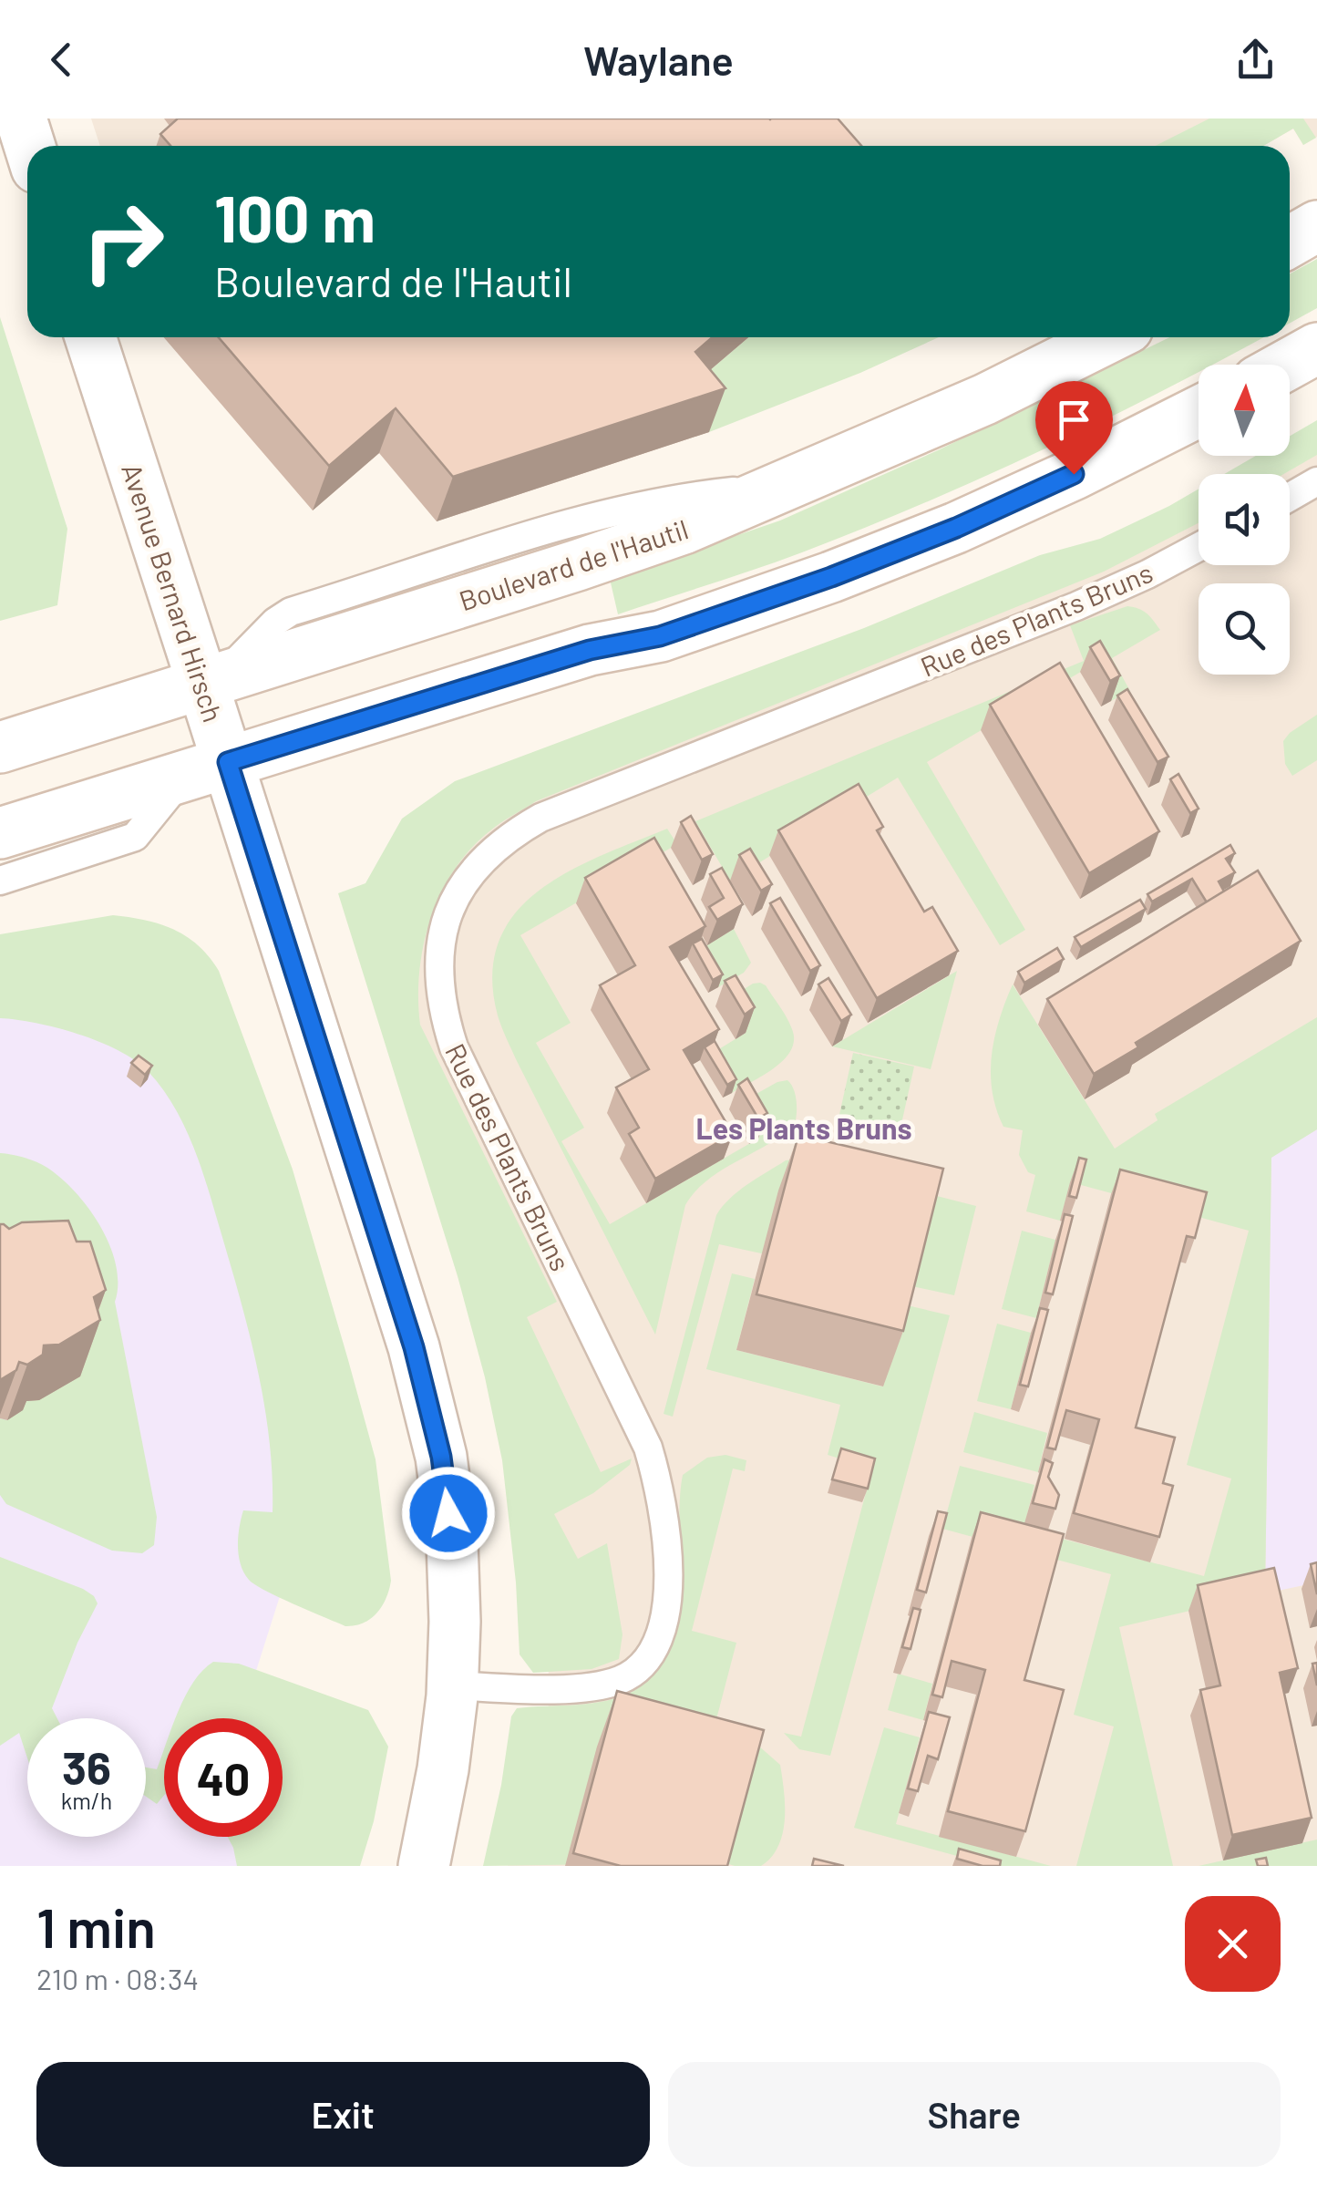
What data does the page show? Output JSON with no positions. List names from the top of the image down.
{
  "streets": {
    "main road": ["Boulevard de l'Hautil", "Avenue Bernard Hirsch"],
    "lane": ["Rue des Plants Bruns"]
  },
  "crossings": [
    ["Boulevard de l'Hautil", "Avenue Bernard Hirsch"],
    ["Avenue Bernard Hirsch", "Rue des Plants Bruns"]
  ],
  "districts": ["Les Plants Bruns"],
  "north": "top",
  "page": {
    "header": "Waylane",
    "turn": ["100 m", "Boulevard de l'Hautil"],
    "speed": "36 km/h",
    "limit": "40",
    "heading": ["1 min", "210 m · 08:34"],
    "buttons": ["Exit", "Share"]
  }
}
